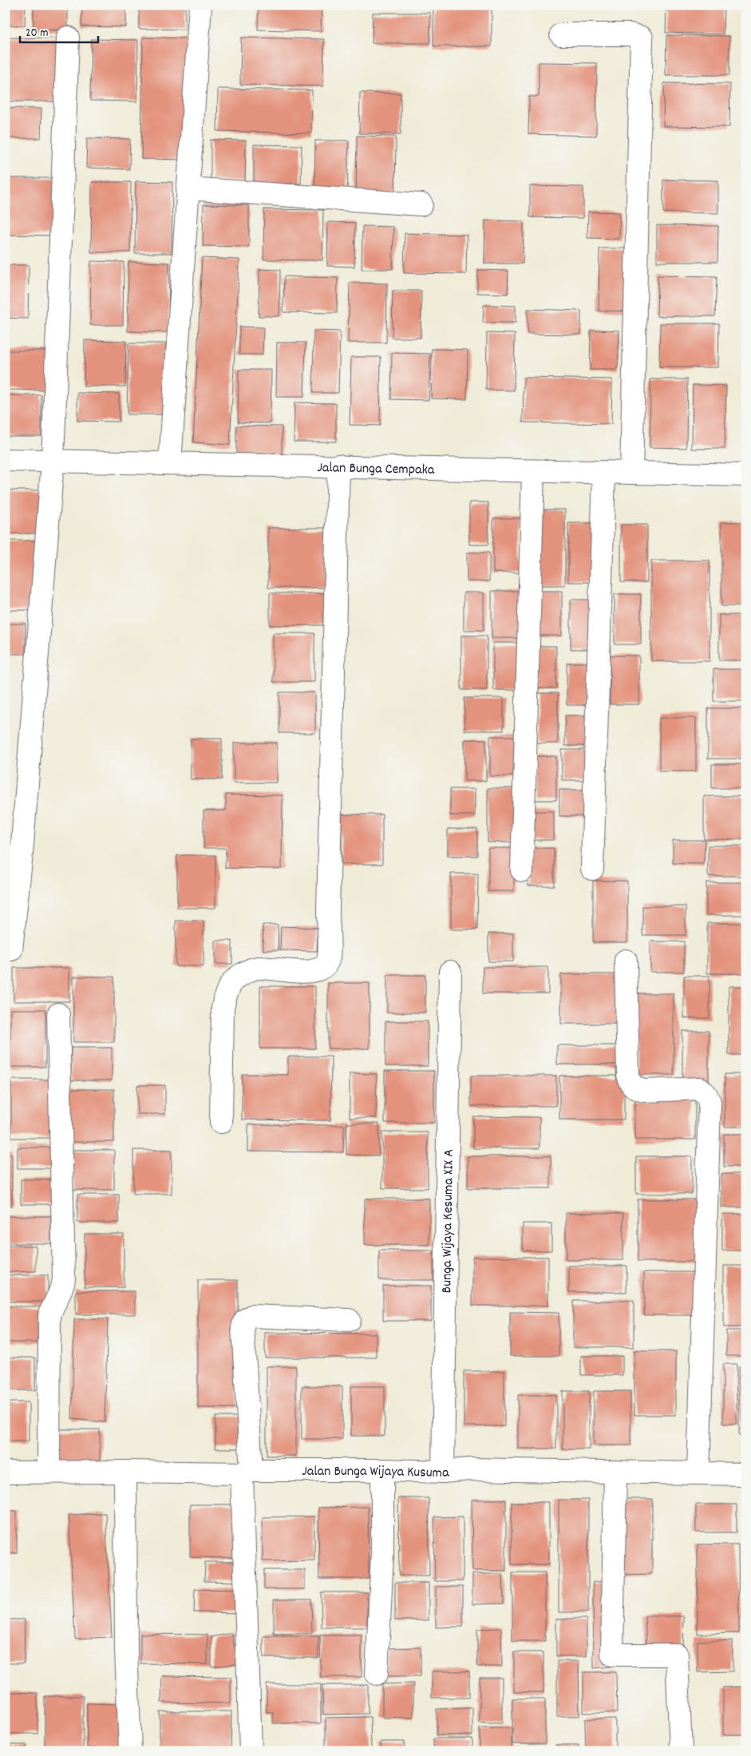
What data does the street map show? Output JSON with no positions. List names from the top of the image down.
{
  "streets": {
    "street": ["Jalan Bunga Cempaka", "Bunga Wijaya Kesuma XIX A", "Jalan Bunga Wijaya Kusuma"]
  },
  "crossings": [
    ["Bunga Wijaya Kesuma XIX A", "Jalan Bunga Wijaya Kusuma"]
  ],
  "scale_bar": "20 m"
}
